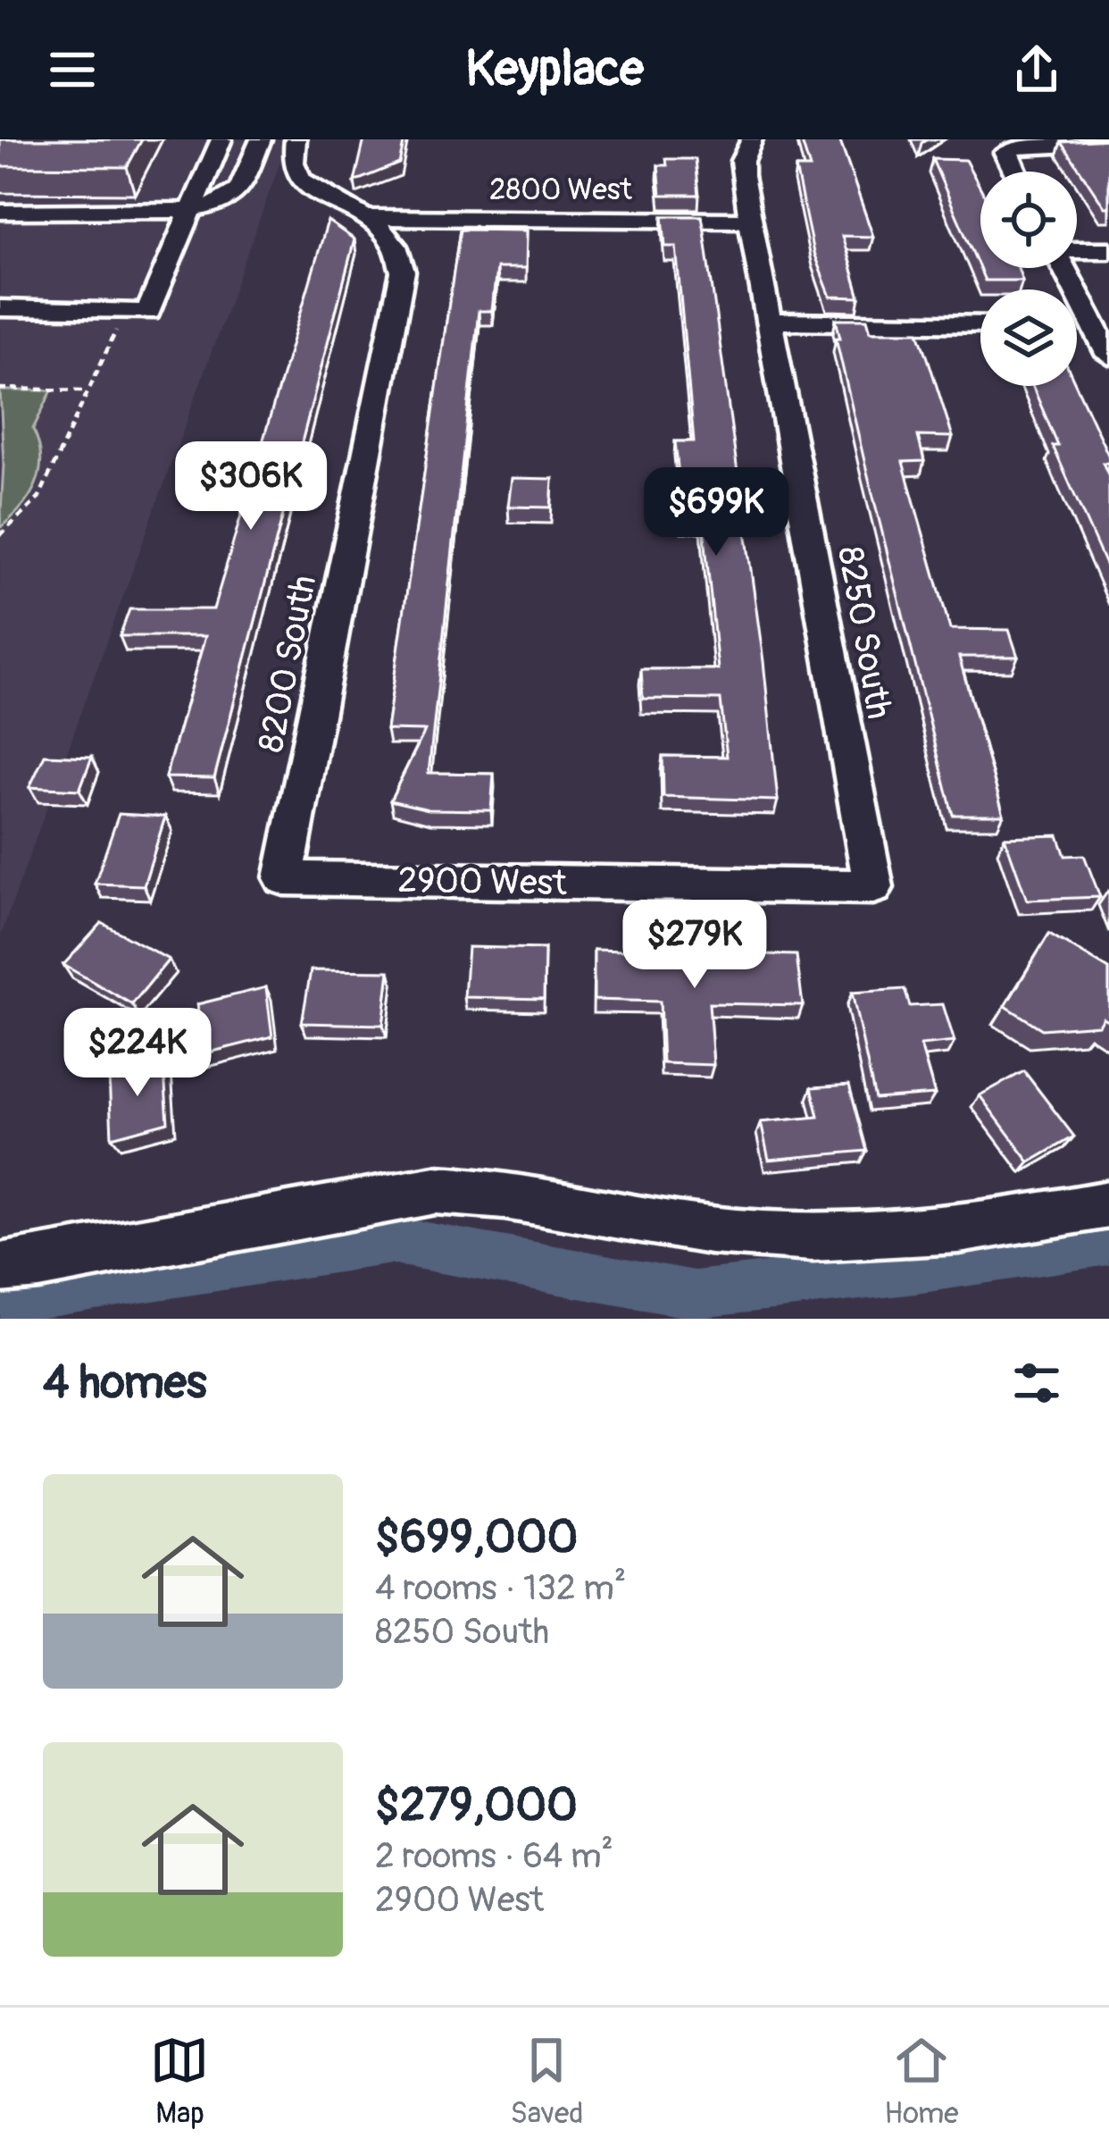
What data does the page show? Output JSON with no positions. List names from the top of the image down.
{
  "streets": {
    "street": [
      "2800 West",
      "8250 South",
      "8200 South",
      "2900 West"
    ]
  },
  "crossings": [
    ["2800 West", "8250 South"],
    ["2800 West", "8200 South"],
    ["8250 South", "2900 West"],
    ["8200 South", "2900 West"]
  ],
  "page": {
    "header": "Keyplace",
    "price": [
      "$306K",
      "$699K",
      "$279K",
      "$224K"
    ],
    "heading": "4 homes",
    "list": [
      {
        "name": "$699,000",
        "note": "4 rooms · 132 m² · 8250 South"
      },
      {
        "name": "$279,000",
        "note": "2 rooms · 64 m² · 2900 West"
      }
    ],
    "tabs": ["Map", "Saved", "Home"]
  }
}
